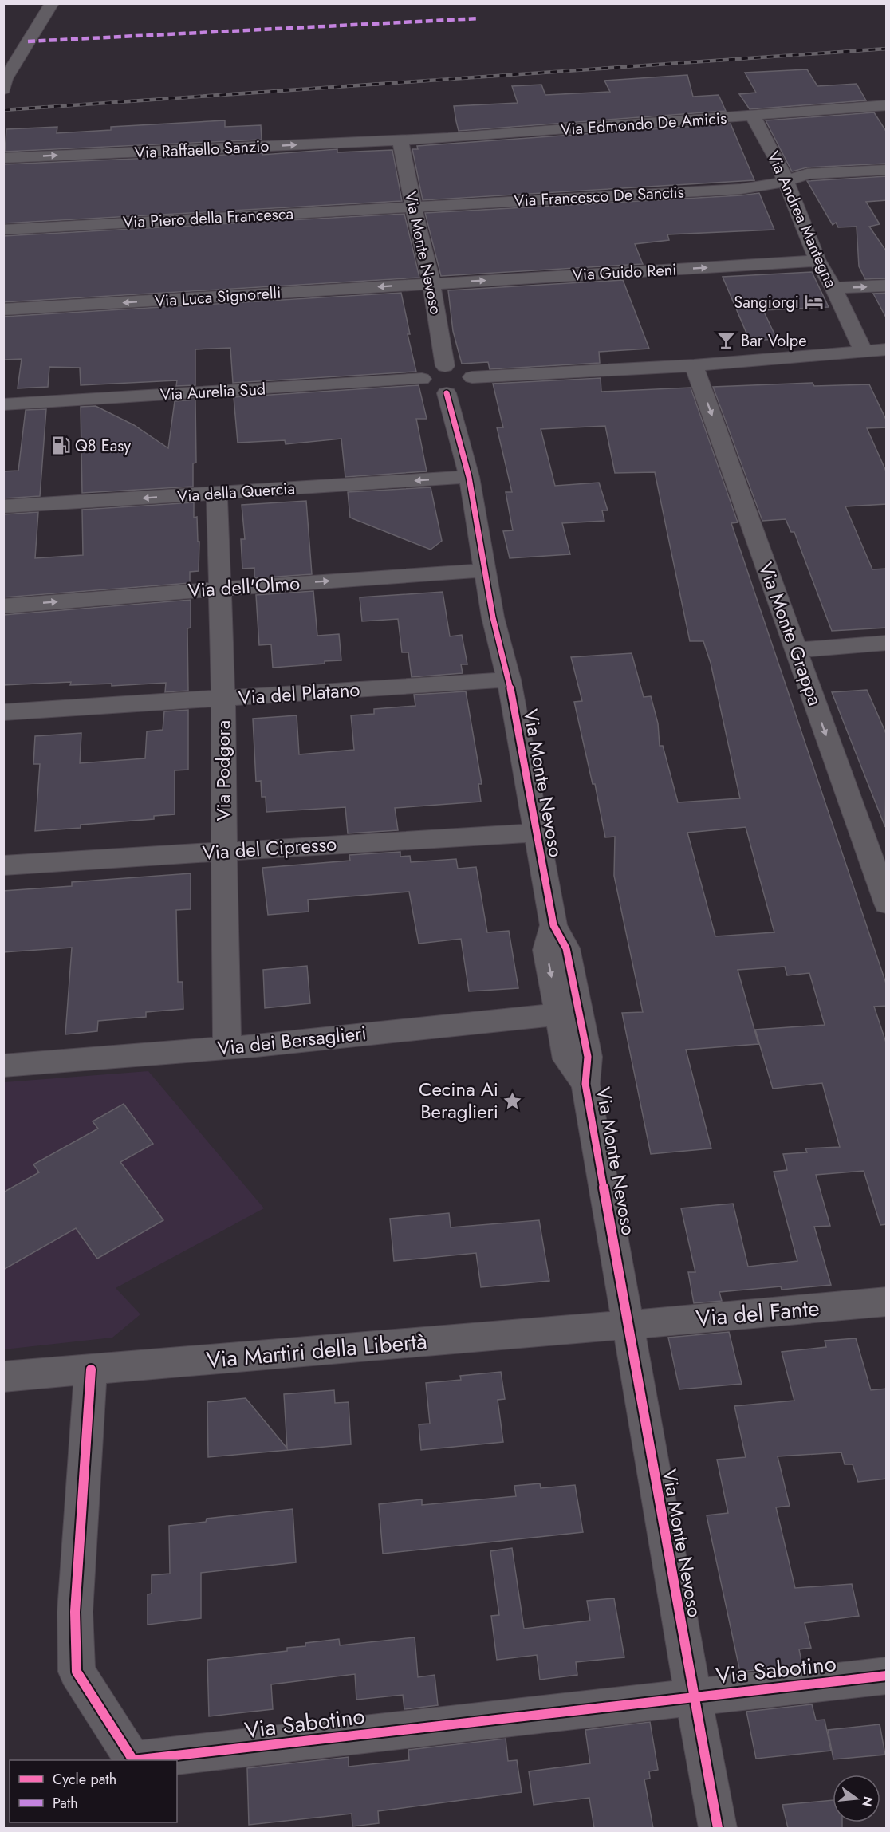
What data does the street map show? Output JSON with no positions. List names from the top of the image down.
{
  "streets": {
    "street": [
      "Via Edmondo De Amicis",
      "Via Raffaello Sanzio",
      "Via Francesco De Sanctis",
      "Via Piero della Francesca",
      "Via Andrea Mantegna",
      "Via Monte Nevoso",
      "Via Guido Reni",
      "Via Luca Signorelli",
      "Via Aurelia Sud",
      "Via della Quercia",
      "Via dell'Olmo",
      "Via Monte Grappa",
      "Via del Platano",
      "Via Podgora",
      "Via del Cipresso",
      "Via dei Bersaglieri",
      "Via del Fante",
      "Via Martiri della Libertà",
      "Via Sabotino"
    ]
  },
  "crossings": [
    ["Via Edmondo De Amicis", "Via Raffaello Sanzio"],
    ["Via Edmondo De Amicis", "Via Andrea Mantegna"],
    ["Via Edmondo De Amicis", "Via Monte Nevoso"],
    ["Via Raffaello Sanzio", "Via Monte Nevoso"],
    ["Via Francesco De Sanctis", "Via Piero della Francesca"],
    ["Via Francesco De Sanctis", "Via Andrea Mantegna"],
    ["Via Francesco De Sanctis", "Via Monte Nevoso"],
    ["Via Piero della Francesca", "Via Monte Nevoso"],
    ["Via Andrea Mantegna", "Via Guido Reni"],
    ["Via Monte Nevoso", "Via Guido Reni"],
    ["Via Monte Nevoso", "Via Luca Signorelli"],
    ["Via Monte Nevoso", "Via della Quercia"],
    ["Via Monte Nevoso", "Via dell'Olmo"],
    ["Via Monte Nevoso", "Via del Platano"],
    ["Via Monte Nevoso", "Via del Cipresso"],
    ["Via Monte Nevoso", "Via dei Bersaglieri"],
    ["Via Monte Nevoso", "Via del Fante"],
    ["Via Monte Nevoso", "Via Martiri della Libertà"],
    ["Via Monte Nevoso", "Via Sabotino"],
    ["Via Guido Reni", "Via Luca Signorelli"],
    ["Via della Quercia", "Via Podgora"],
    ["Via dell'Olmo", "Via Podgora"],
    ["Via del Platano", "Via Podgora"],
    ["Via Podgora", "Via del Cipresso"],
    ["Via Podgora", "Via dei Bersaglieri"],
    ["Via del Fante", "Via Martiri della Libertà"],
    ["Via Martiri della Libertà", "Via Sabotino"]
  ],
  "one_way": [
    "Via Raffaello Sanzio",
    "Via Luca Signorelli",
    "Via della Quercia",
    "Via dell'Olmo",
    "Via Monte Grappa"
  ],
  "places": {
    "hotel": ["Sangiorgi"],
    "bar": ["Bar Volpe"],
    "fuel station": ["Q8 Easy"],
    "place": ["Cecina Ai Beraglieri"]
  },
  "legend": ["Cycle path", "Path"],
  "north": "right"
}
